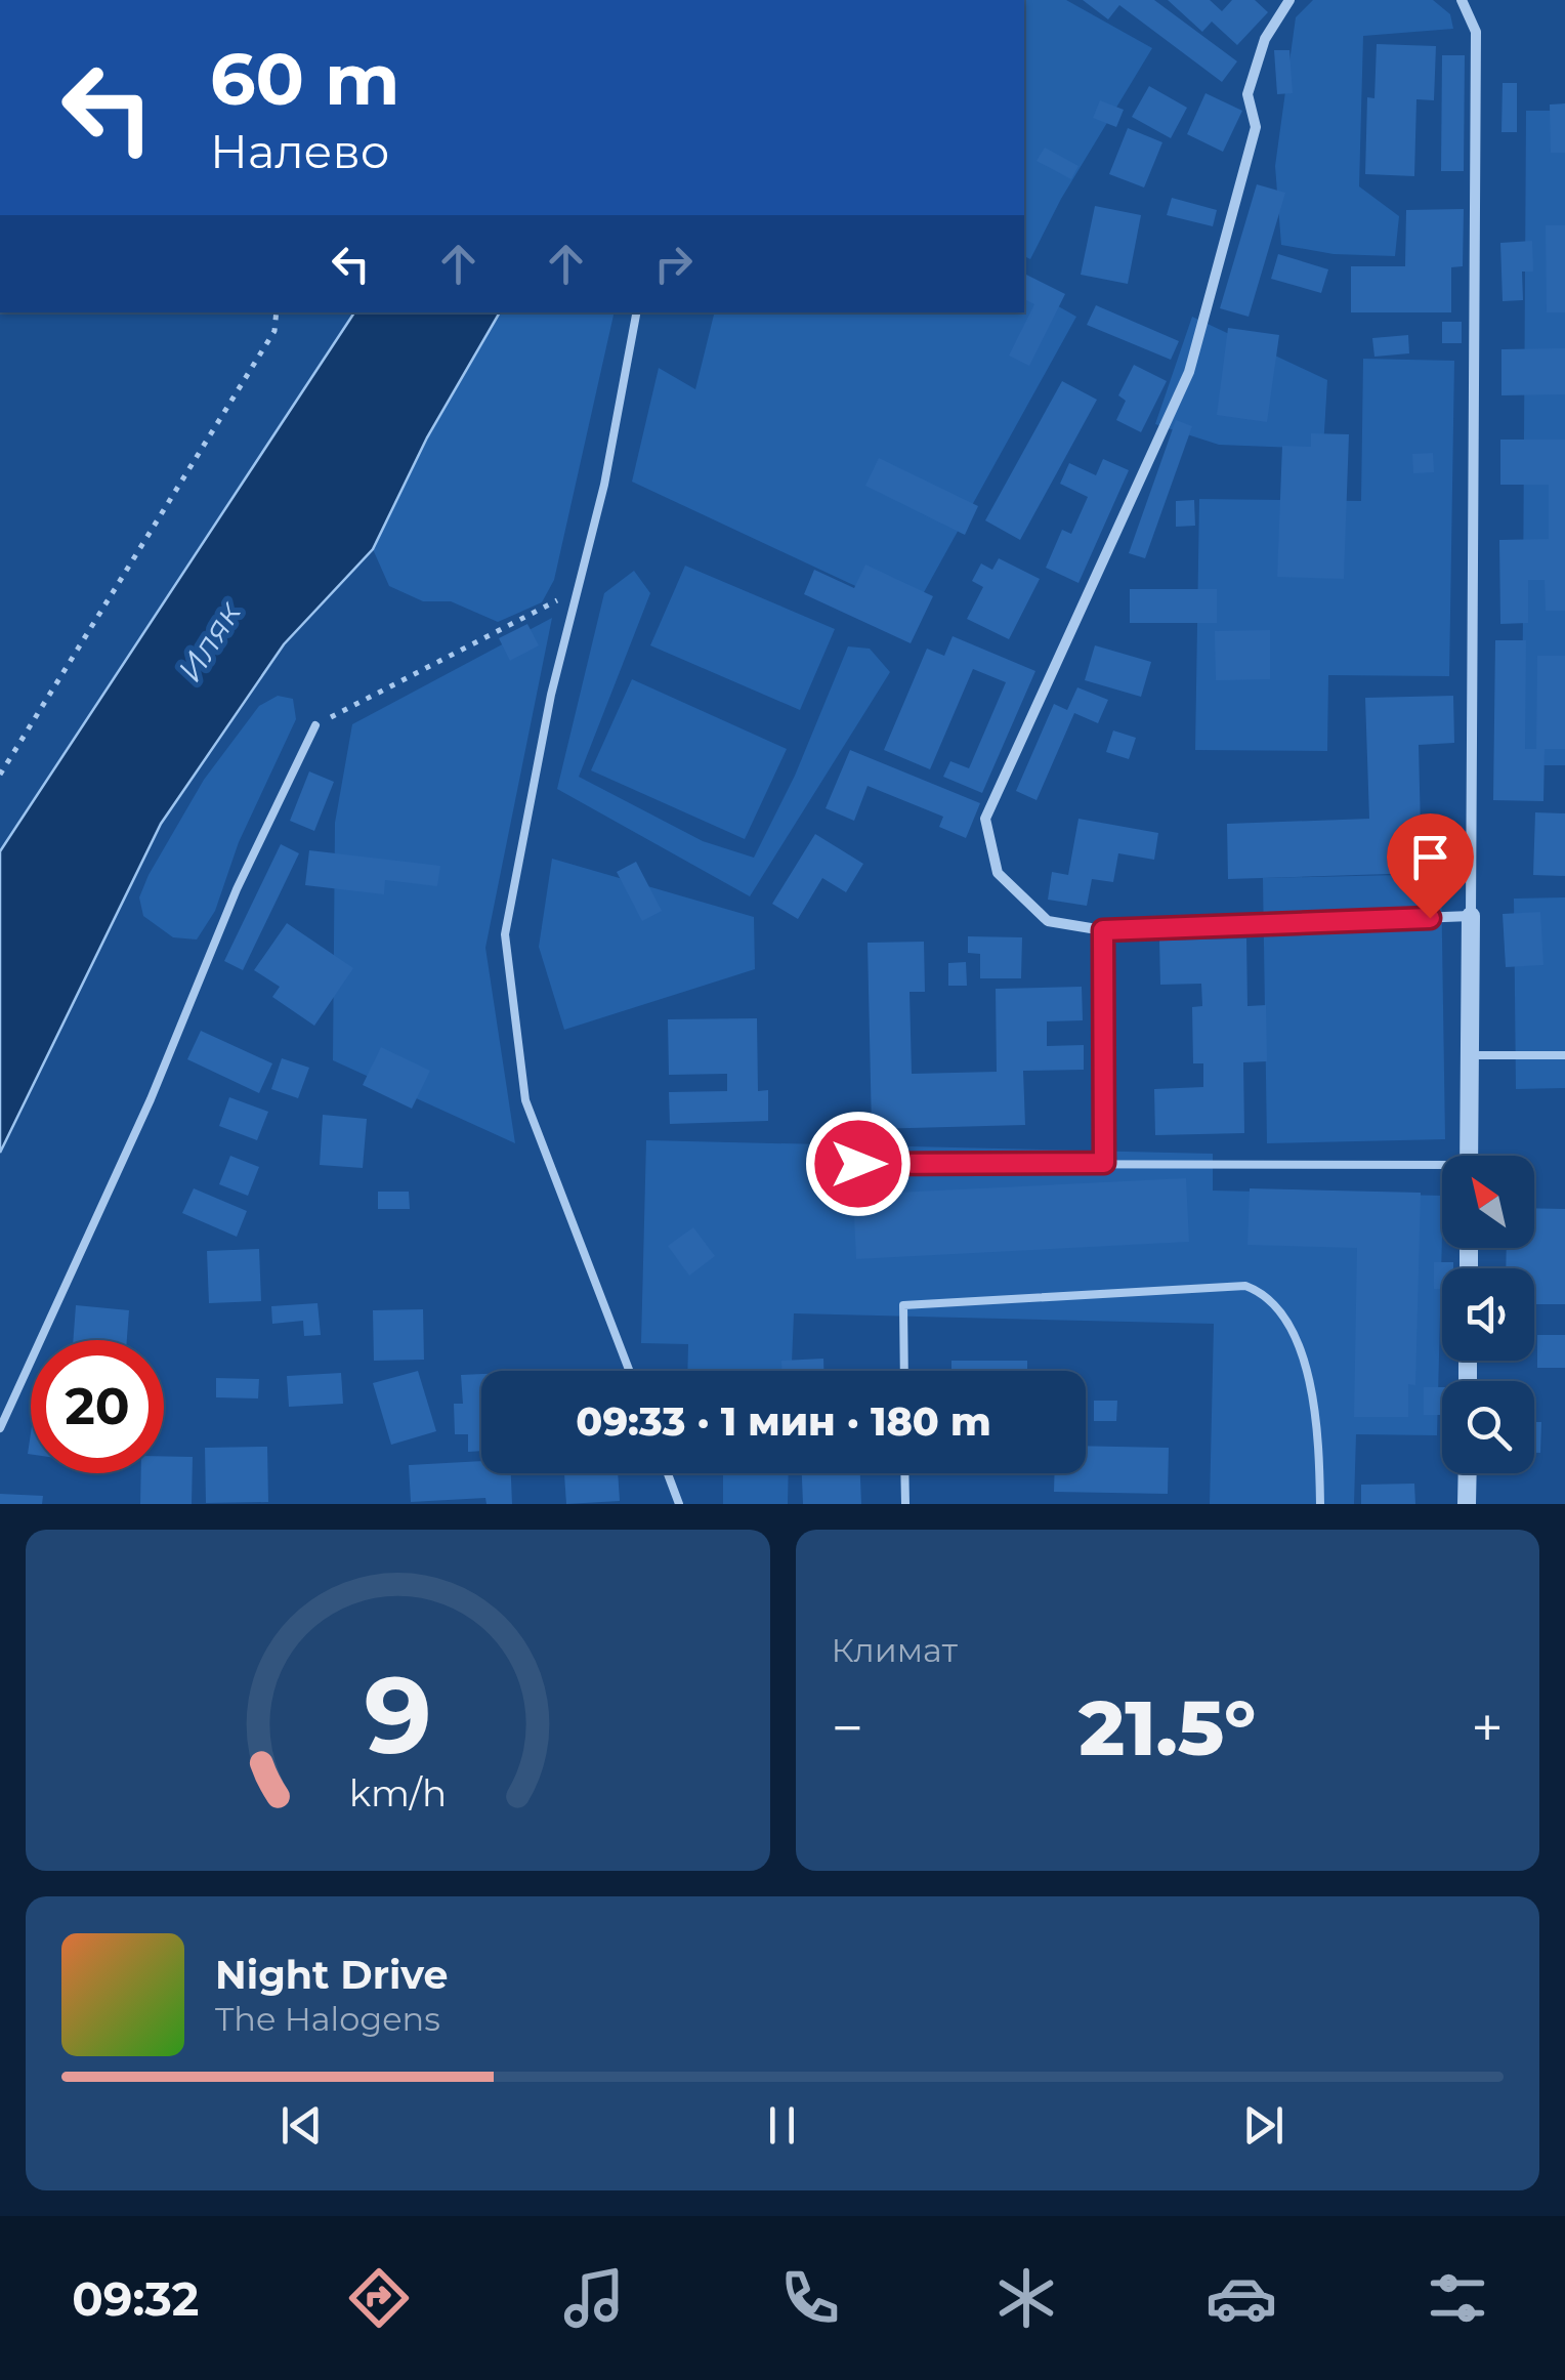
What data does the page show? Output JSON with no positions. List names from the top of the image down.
{
  "water": ["Иляк"],
  "north": "top left",
  "page": {
    "turn": ["60 m", "Налево"],
    "limit": "20",
    "trip": "09:33 · 1 мин · 180 m",
    "tile": "Климат",
    "heat": ["−", "21.5°", "+"],
    "song": ["Night Drive", "The Halogens"],
    "tabs": "09:32",
    "gauge": ["9", "km/h"]
  }
}
